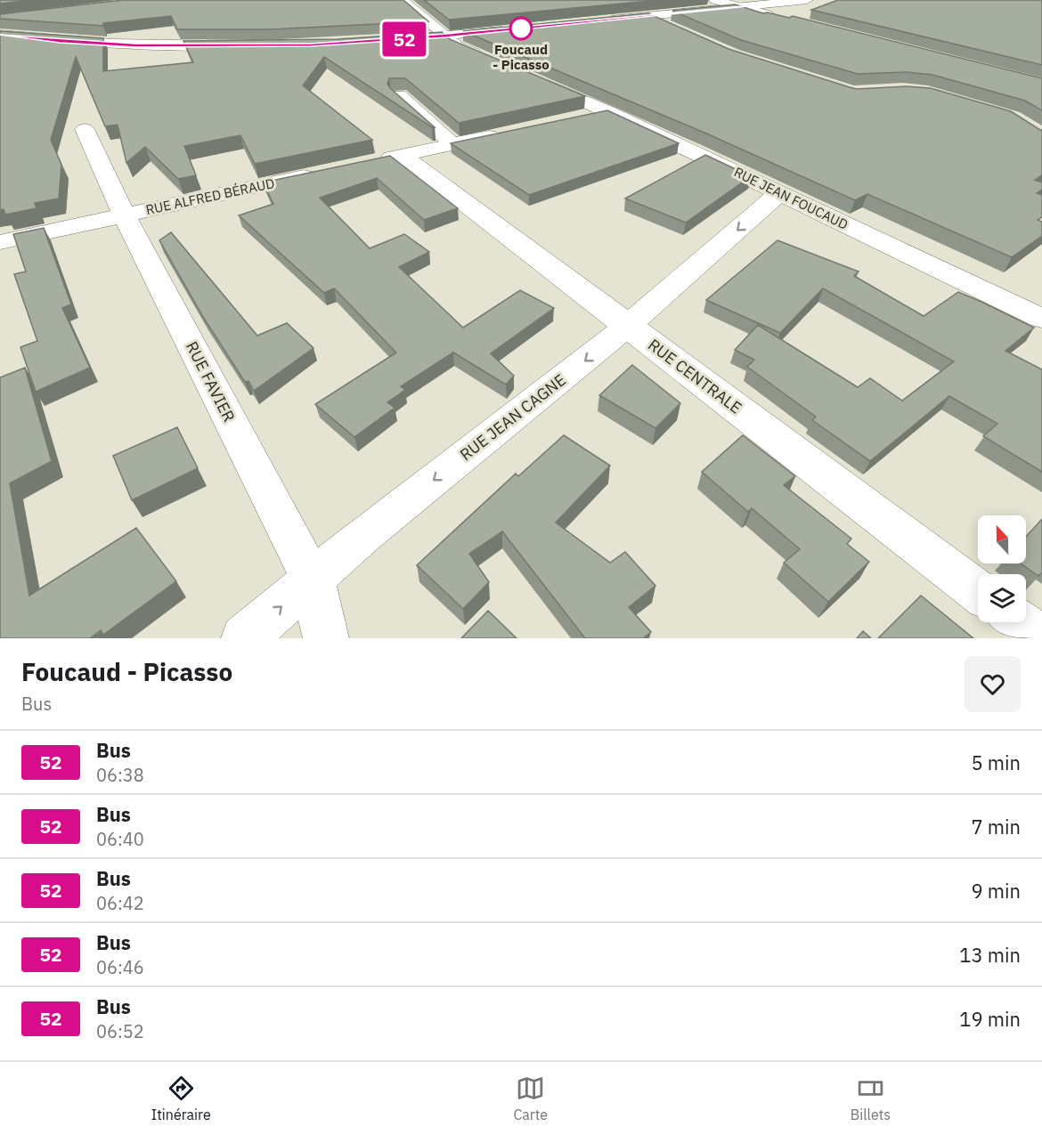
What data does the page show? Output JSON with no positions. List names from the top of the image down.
{
  "streets": {
    "street": [
      "RUE ALFRED BÉRAUD",
      "RUE JEAN FOUCAUD",
      "RUE CENTRALE",
      "RUE FAVIER",
      "RUE JEAN CAGNE"
    ]
  },
  "crossings": [
    ["RUE ALFRED BÉRAUD", "RUE FAVIER"],
    ["RUE JEAN FOUCAUD", "RUE JEAN CAGNE"],
    ["RUE CENTRALE", "RUE JEAN CAGNE"],
    ["RUE FAVIER", "RUE JEAN CAGNE"]
  ],
  "places": ["Foucaud - Picasso"],
  "lines": ["bus line 52"],
  "north": "top",
  "page": {
    "on_map": "52",
    "heading": ["Foucaud - Picasso", "Bus"],
    "list": [
      {
        "mark": "52",
        "name": "Bus",
        "note": "06:38",
        "value": "5 min"
      },
      {
        "mark": "52",
        "name": "Bus",
        "note": "06:40",
        "value": "7 min"
      },
      {
        "mark": "52",
        "name": "Bus",
        "note": "06:42",
        "value": "9 min"
      },
      {
        "mark": "52",
        "name": "Bus",
        "note": "06:46",
        "value": "13 min"
      },
      {
        "mark": "52",
        "name": "Bus",
        "note": "06:52",
        "value": "19 min"
      }
    ],
    "tabs": ["Itinéraire", "Carte", "Billets"]
  }
}
